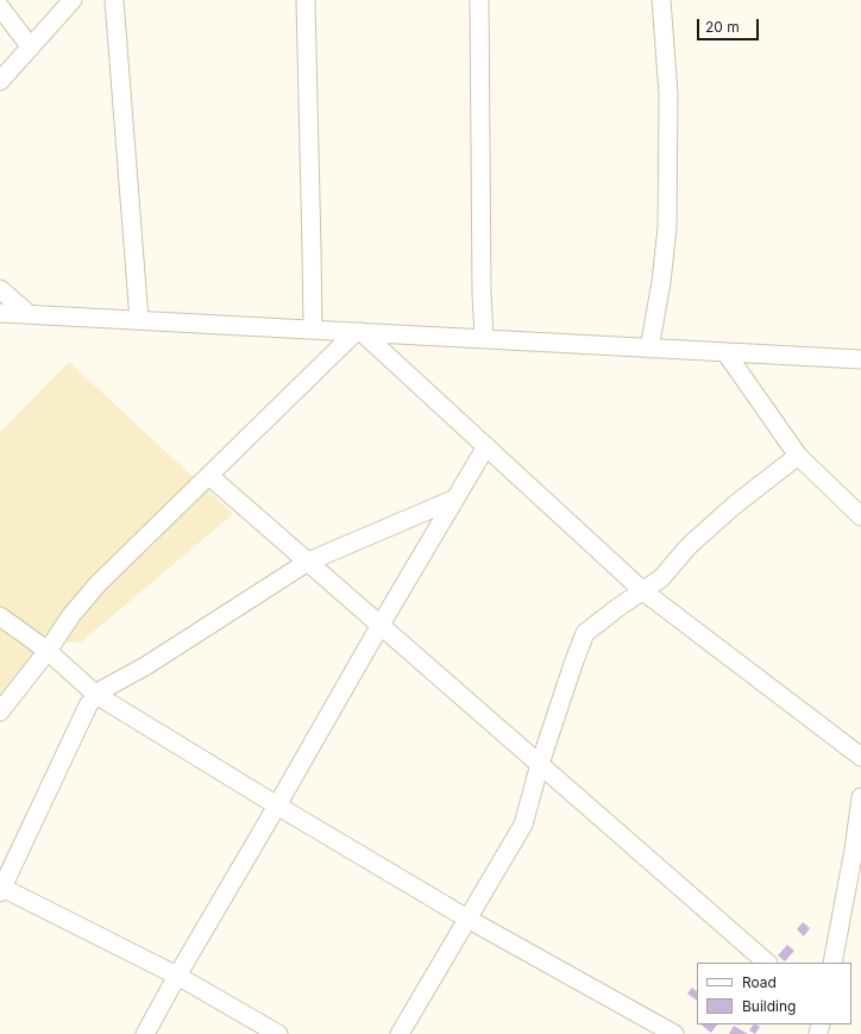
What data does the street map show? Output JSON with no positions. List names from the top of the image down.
{
  "legend": ["Road", "Building"],
  "scale_bar": "20 m"
}
